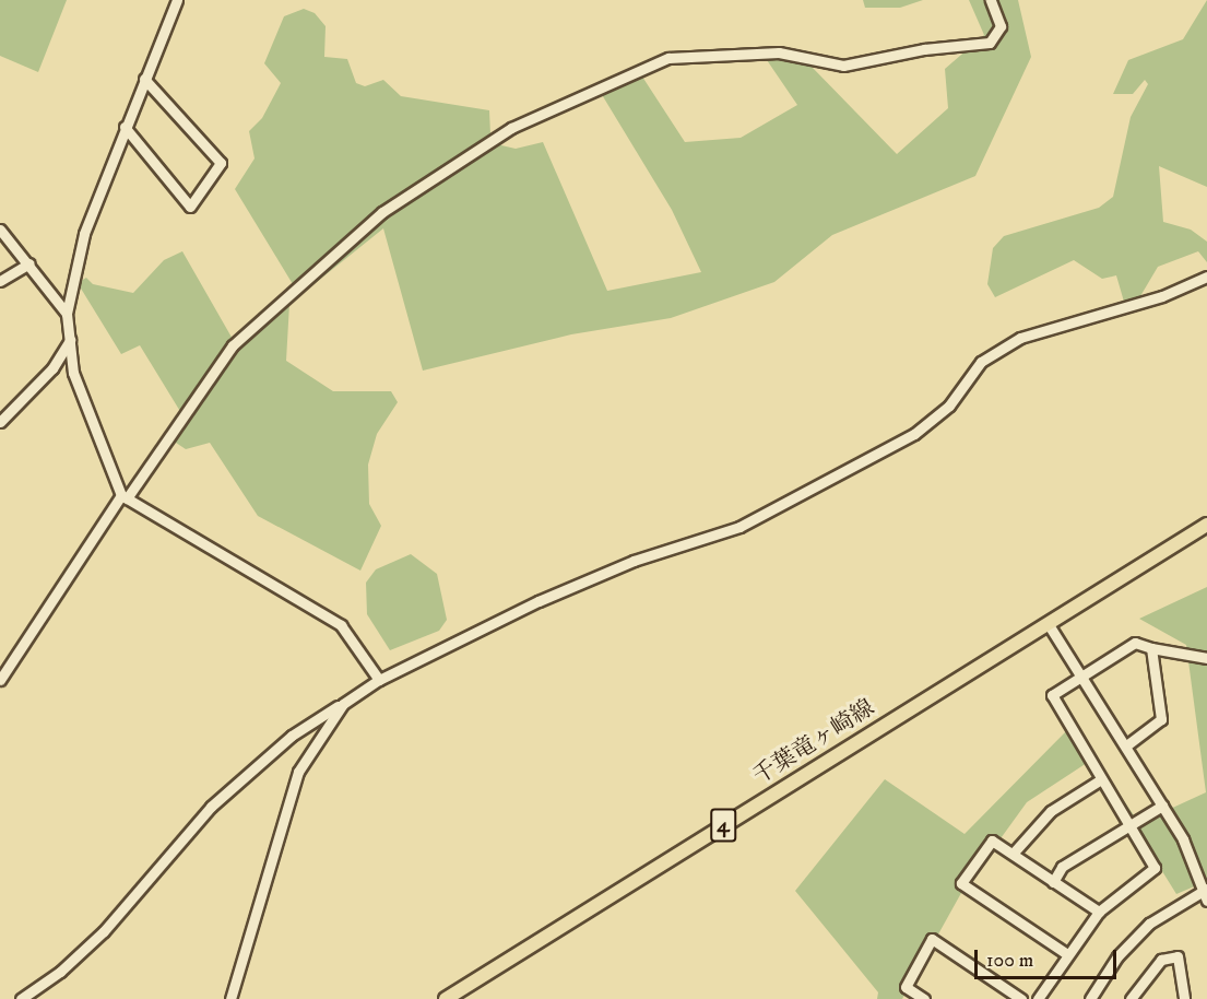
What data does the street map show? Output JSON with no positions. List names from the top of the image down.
{
  "streets": {
    "main road": ["千葉竜ヶ崎線", "4"]
  },
  "scale_bar": "100 m"
}
